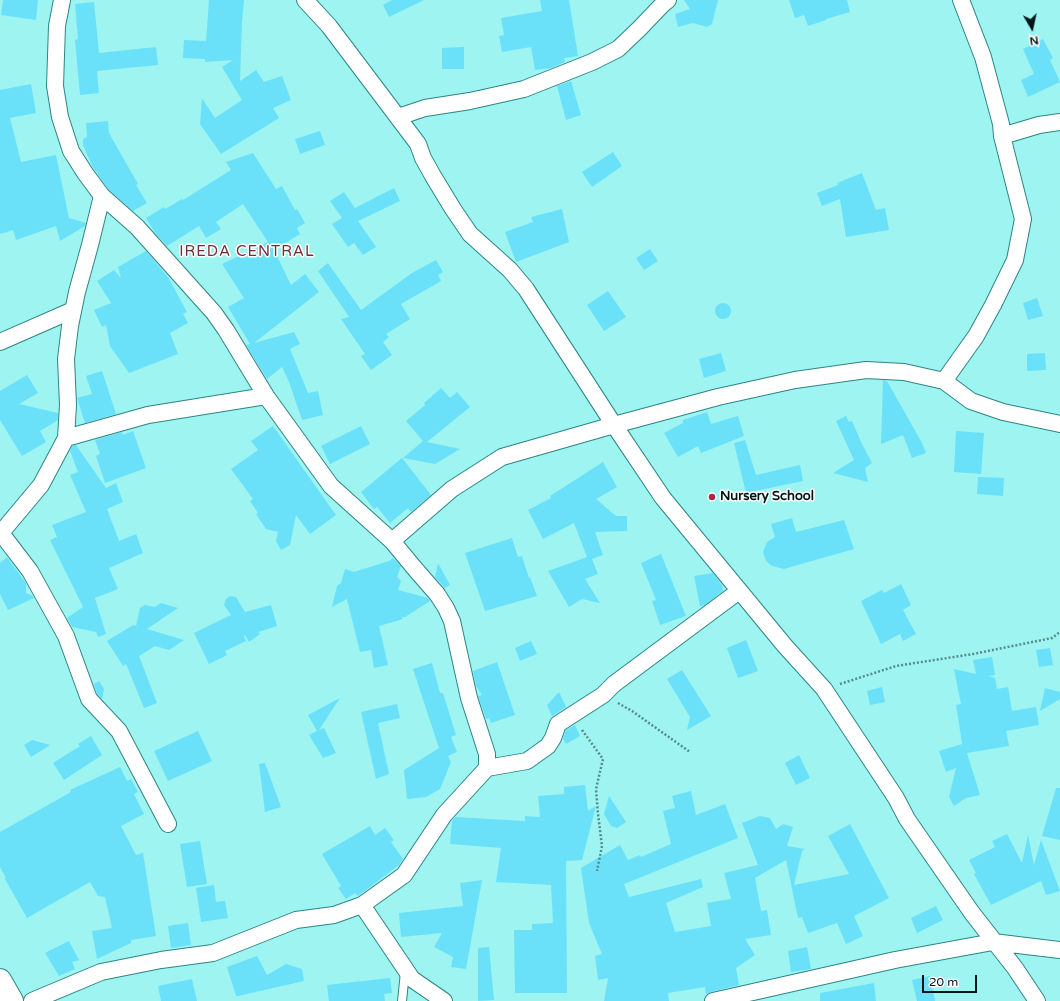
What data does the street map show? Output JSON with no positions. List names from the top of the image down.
{
  "districts": ["IREDA CENTRAL"],
  "places": ["Nursery School"],
  "scale_bar": "20 m",
  "north": "bottom"
}
